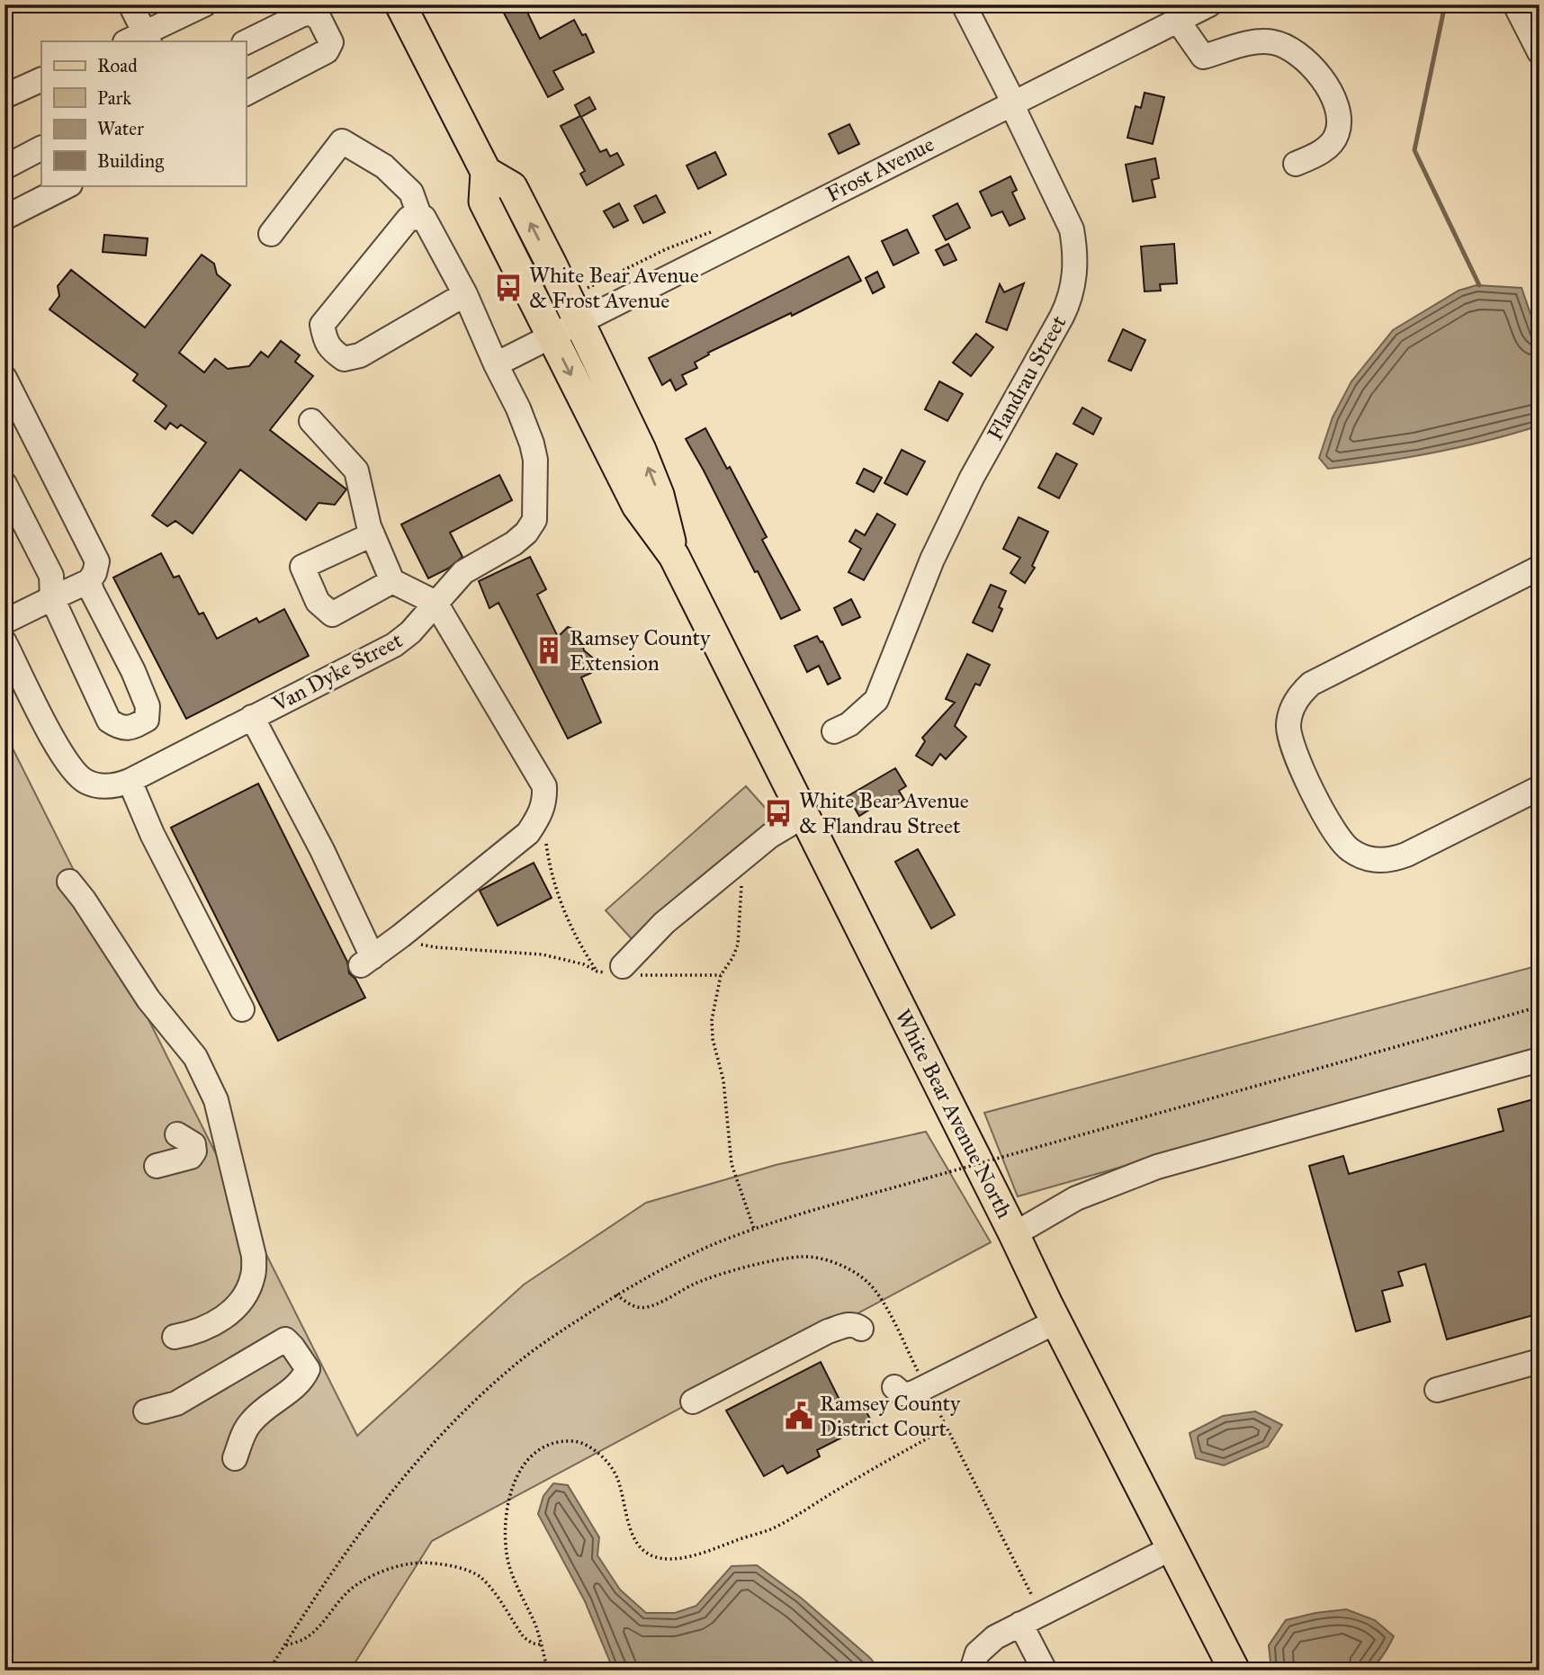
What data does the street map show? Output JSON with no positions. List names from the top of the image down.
{
  "streets": {
    "main road": ["White Bear Avenue North"],
    "street": ["Frost Avenue", "Flandrau Street", "Van Dyke Street"]
  },
  "crossings": [
    ["Frost Avenue", "Flandrau Street"],
    ["Frost Avenue", "White Bear Avenue North"]
  ],
  "places": {
    "bus stop": ["White Bear Avenue & Frost Avenue", "White Bear Avenue & Flandrau Street"],
    "building": ["Ramsey County Extension"],
    "public building": ["Ramsey County District Court"]
  },
  "legend": [
    "Road",
    "Park",
    "Water",
    "Building"
  ]
}
